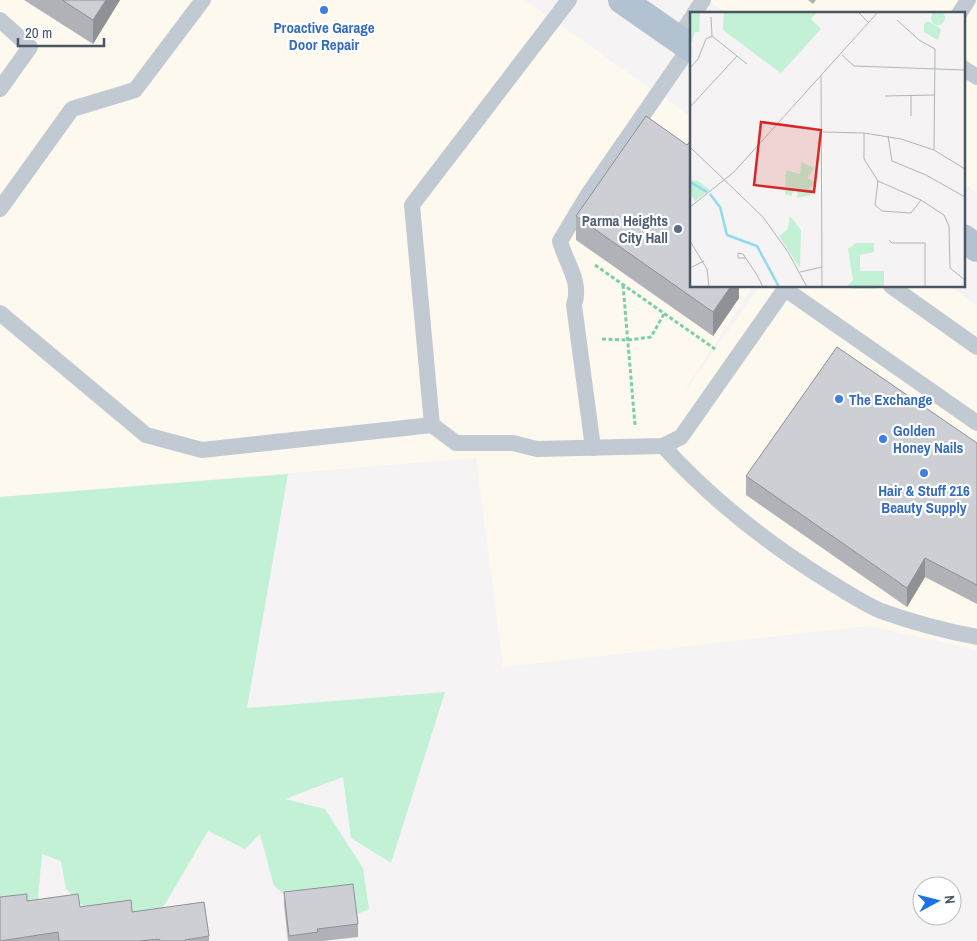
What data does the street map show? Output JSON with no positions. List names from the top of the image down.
{
  "places": [
    "Proactive Garage Door Repair",
    "Parma Heights City Hall",
    "The Exchange",
    "Golden Honey Nails",
    "Hair & Stuff 216 Beauty Supply"
  ],
  "scale_bar": "20 m",
  "north": "right"
}
